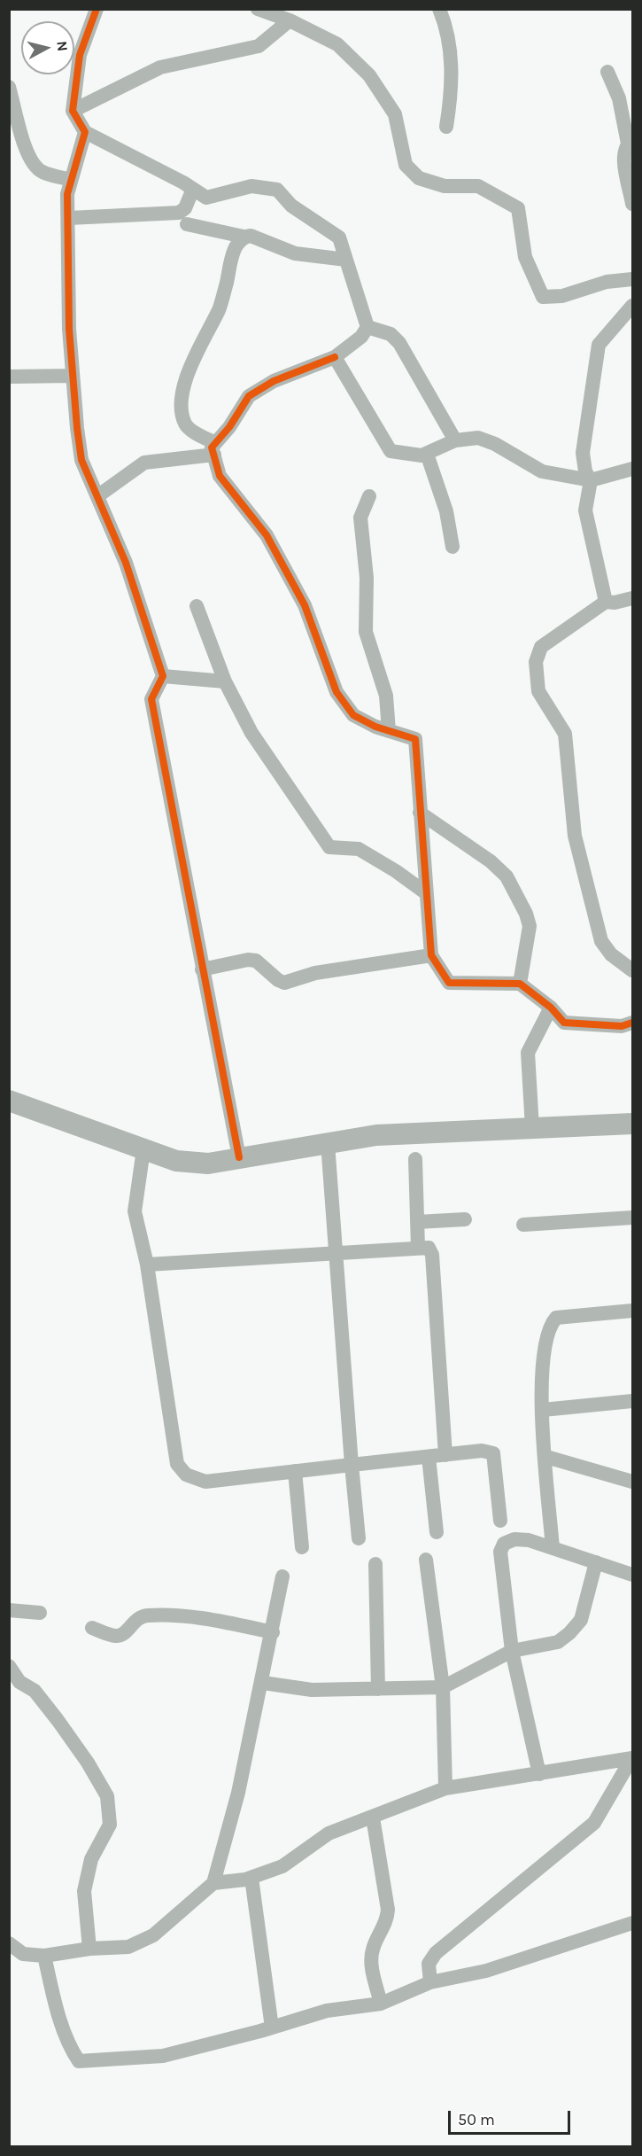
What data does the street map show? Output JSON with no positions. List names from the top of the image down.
{
  "scale_bar": "50 m",
  "north": "right"
}
